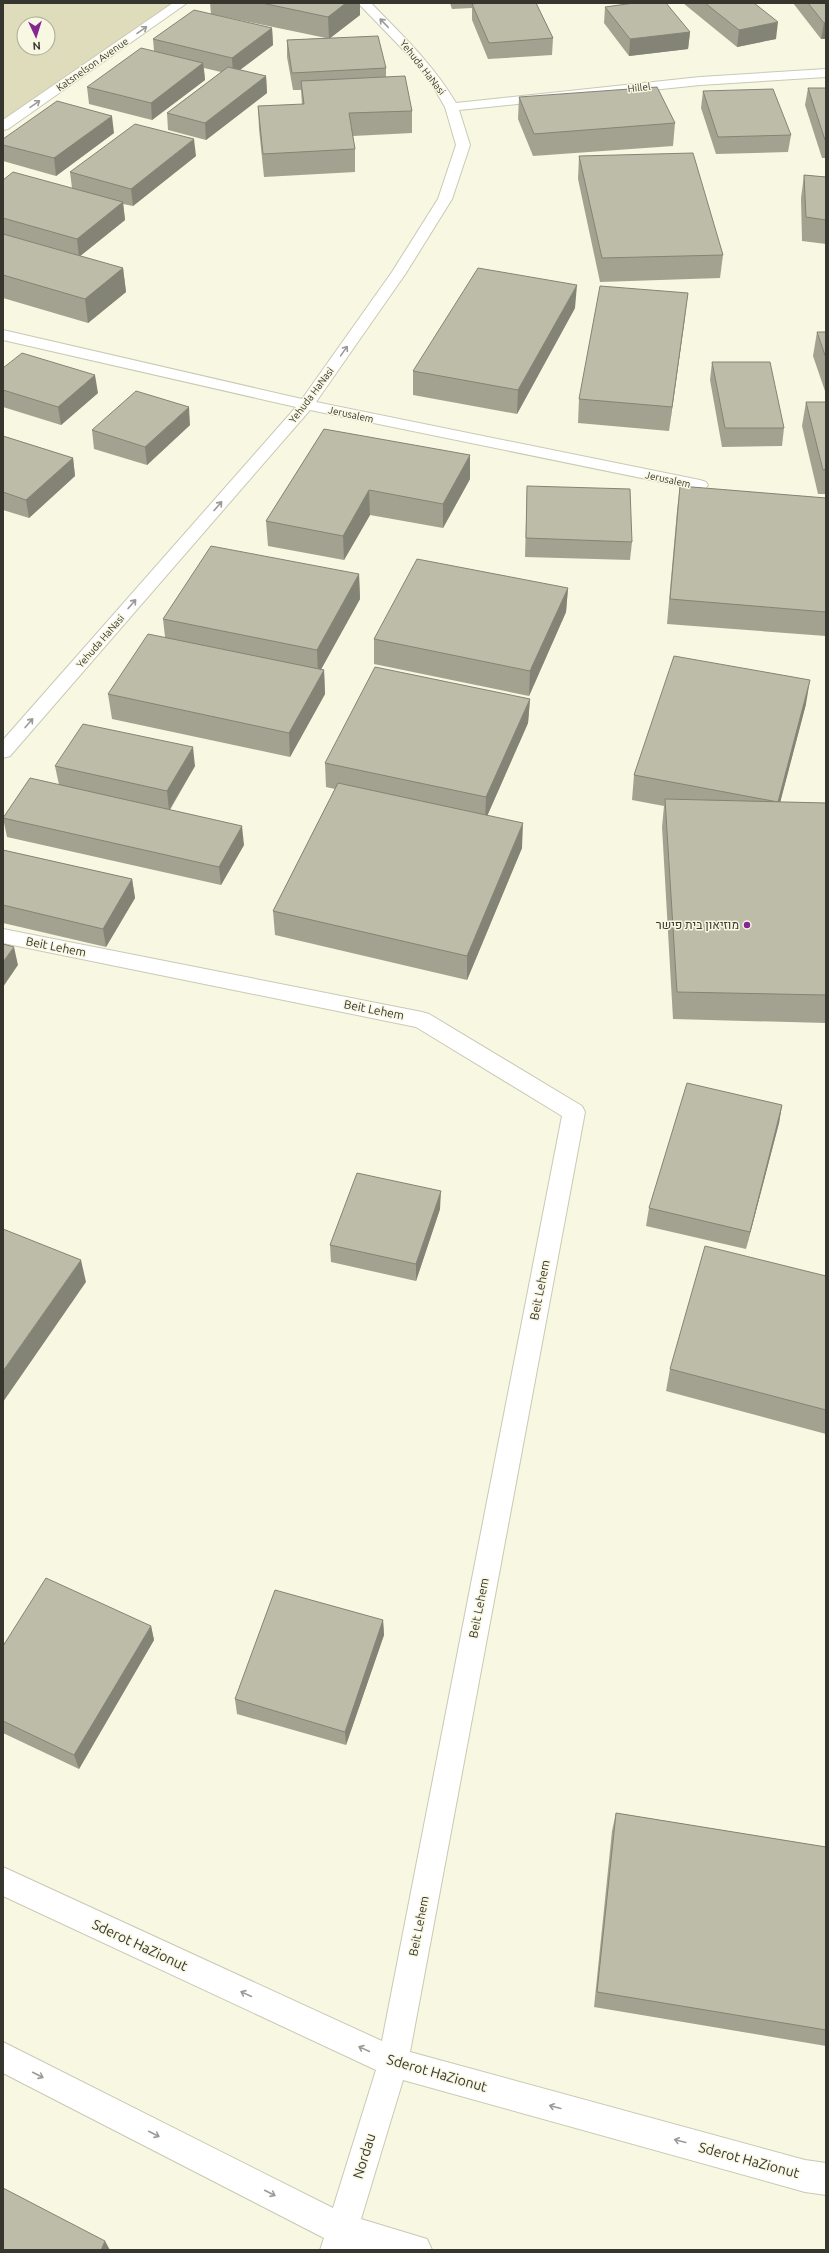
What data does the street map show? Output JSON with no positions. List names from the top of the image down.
{
  "streets": {
    "street": [
      "Katsnelson Avenue",
      "Yehuda HaNasi",
      "Hillel",
      "Jerusalem",
      "Beit Lehem",
      "Sderot HaZionut",
      "Nordau"
    ]
  },
  "crossings": [
    ["Yehuda HaNasi", "Hillel"],
    ["Yehuda HaNasi", "Jerusalem"],
    ["Beit Lehem", "Sderot HaZionut"],
    ["Beit Lehem", "Nordau"],
    ["Sderot HaZionut", "Nordau"]
  ],
  "one_way": ["Katsnelson Avenue", "Yehuda HaNasi"],
  "places": ["מוזיאון בית פישר"],
  "north": "bottom"
}
